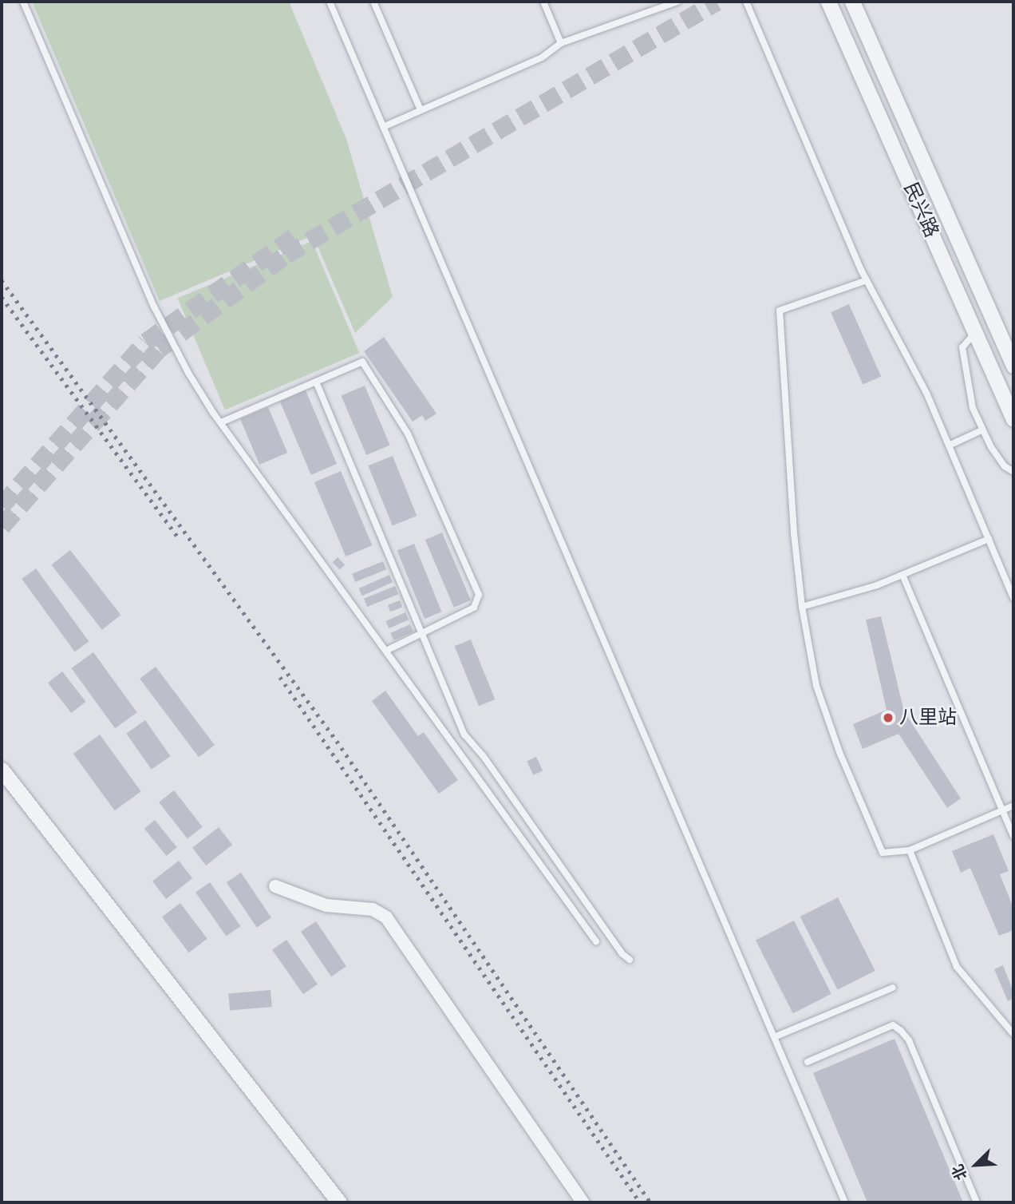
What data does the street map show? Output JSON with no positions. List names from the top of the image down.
{
  "streets": {
    "street": ["民兴路"]
  },
  "places": ["八里站"],
  "north": "bottom left"
}
